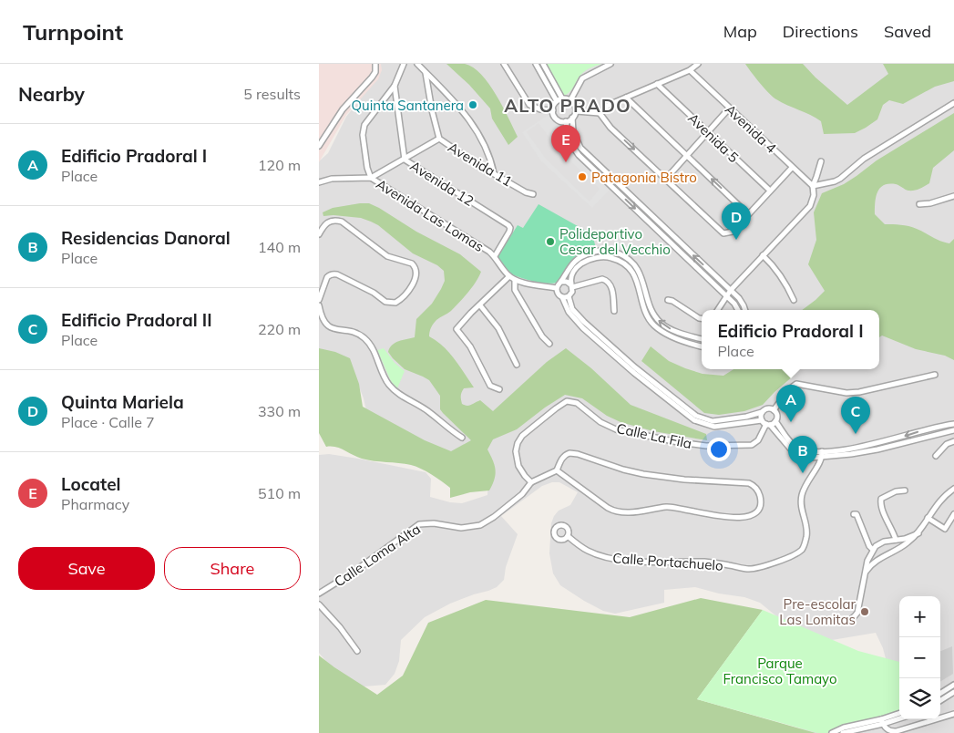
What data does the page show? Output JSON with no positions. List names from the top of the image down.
{
  "streets": {
    "street": [
      "Avenida 4",
      "Avenida 5",
      "Avenida 11",
      "Avenida 12",
      "Avenida Las Lomas",
      "Calle La Fila",
      "Calle Loma Alta",
      "Calle Portachuelo"
    ]
  },
  "crossings": [
    ["Avenida 12", "Avenida Las Lomas"],
    ["Calle La Fila", "Calle Loma Alta"]
  ],
  "districts": ["ALTO PRADO"],
  "parks": ["Parque Francisco Tamayo"],
  "places": [
    "Quinta Santanera",
    "Patagonia Bistro",
    "Polideportivo Cesar del Vecchio",
    "Pre-escolar Las Lomitas"
  ],
  "page": {
    "header": "Turnpoint",
    "nav": ["Map", "Directions", "Saved"],
    "heading": ["Nearby", "5 results"],
    "list": [
      {
        "mark": "A",
        "name": "Edificio Pradoral I",
        "note": "Place",
        "value": "120 m"
      },
      {
        "mark": "B",
        "name": "Residencias Danoral",
        "note": "Place",
        "value": "140 m"
      },
      {
        "mark": "C",
        "name": "Edificio Pradoral II",
        "note": "Place",
        "value": "220 m"
      },
      {
        "mark": "D",
        "name": "Quinta Mariela",
        "note": "Place · Calle 7",
        "value": "330 m"
      },
      {
        "mark": "E",
        "name": "Locatel",
        "note": "Pharmacy",
        "value": "510 m"
      }
    ],
    "pins": [
      "E",
      "D",
      "A",
      "C",
      "B"
    ],
    "popup": ["Edificio Pradoral I", "Place"],
    "buttons": ["Save", "Share"],
    "map_buttons": ["+", "−"]
  }
}
